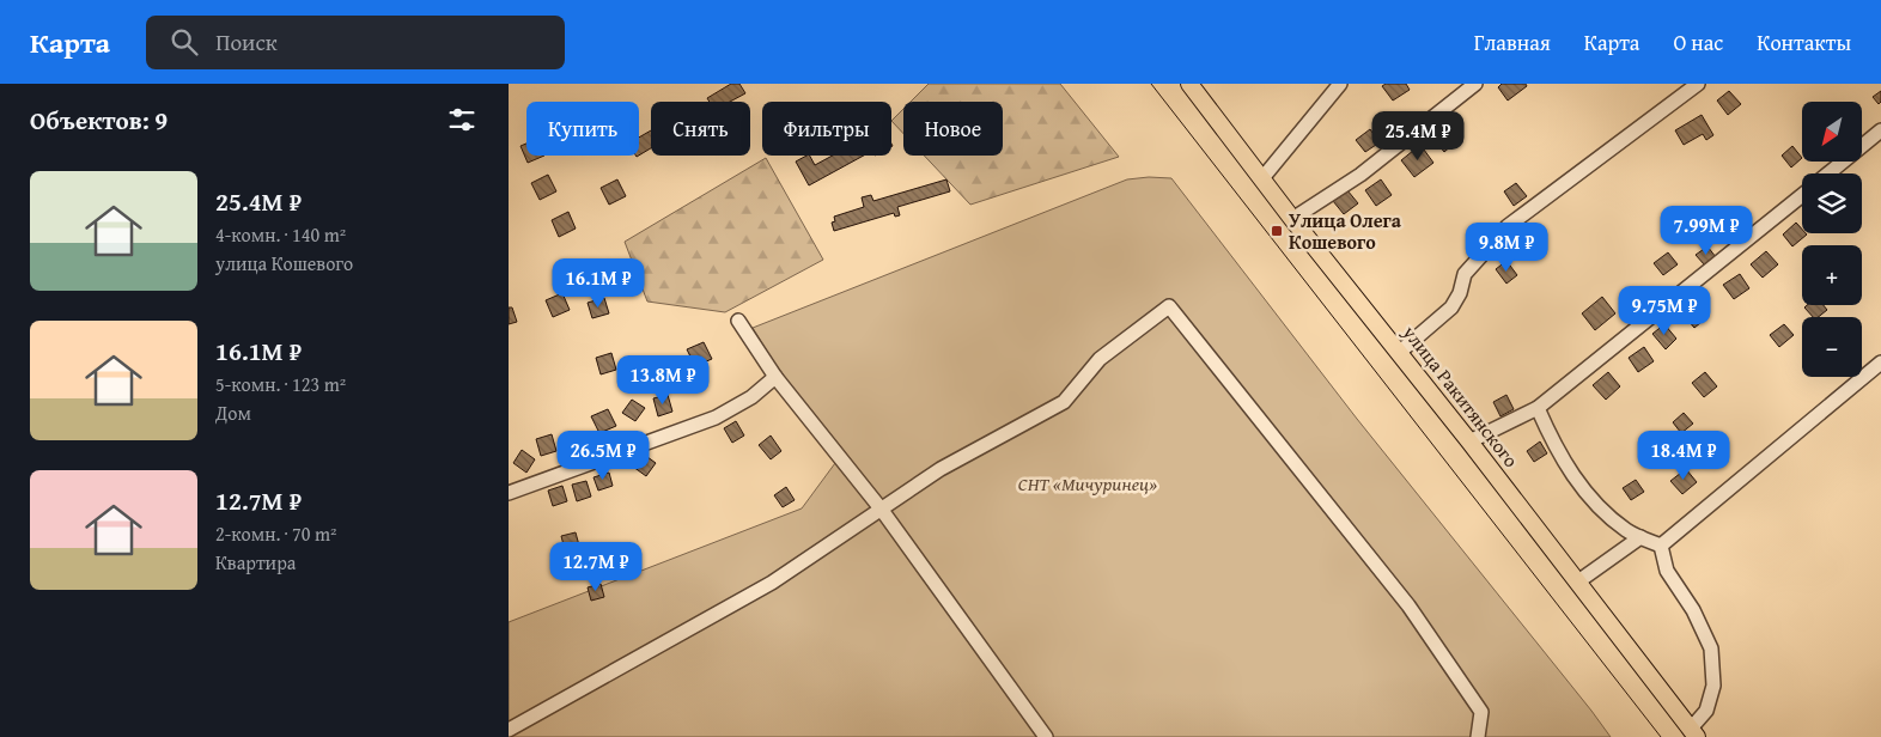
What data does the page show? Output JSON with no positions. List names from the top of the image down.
{
  "streets": {
    "main road": ["улица Ракитянского"]
  },
  "parks": ["СНТ «Мичуринец»"],
  "places": {
    "transit": ["Улица Олега Кошевого"]
  },
  "north": "bottom left",
  "page": {
    "header": "Карта",
    "search": "Поиск",
    "nav": [
      "Главная",
      "Карта",
      "О нас",
      "Контакты"
    ],
    "heading": "Объектов: 9",
    "map_buttons": ["+", "−"],
    "chip": [
      "Купить",
      "Снять",
      "Фильтры",
      "Новое"
    ],
    "price": [
      "25.4M ₽",
      "7.99M ₽",
      "9.8M ₽",
      "16.1M ₽",
      "9.75M ₽",
      "13.8M ₽",
      "26.5M ₽",
      "18.4M ₽",
      "12.7M ₽"
    ],
    "list": [
      {
        "name": "25.4M ₽",
        "note": "4-комн. · 140 m² · улица Кошевого"
      },
      {
        "name": "16.1M ₽",
        "note": "5-комн. · 123 m² · Дом"
      },
      {
        "name": "12.7M ₽",
        "note": "2-комн. · 70 m² · Квартира"
      }
    ]
  }
}
